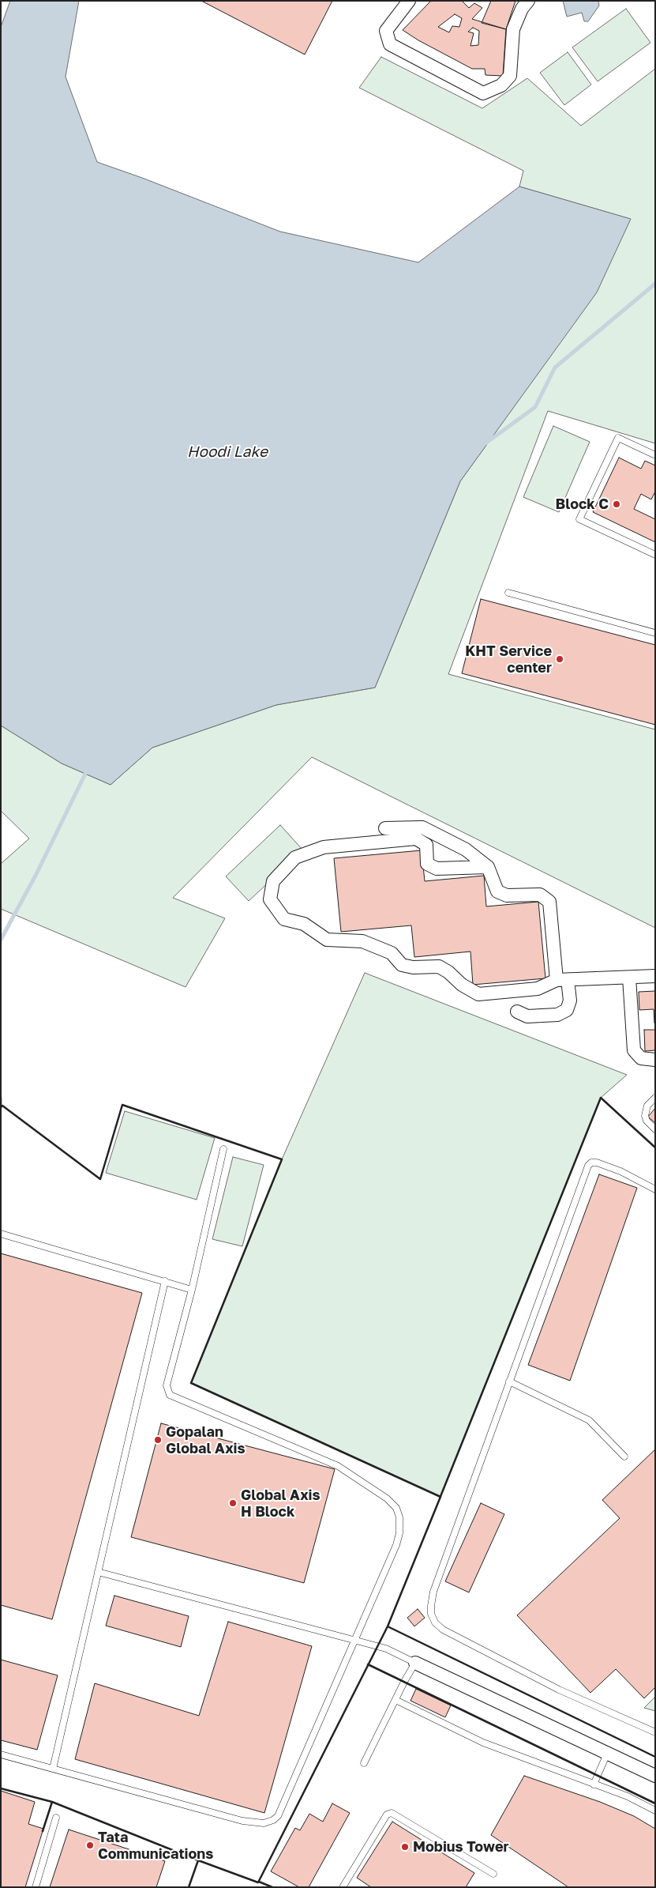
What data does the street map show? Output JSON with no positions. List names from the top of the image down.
{
  "water": ["Hoodi Lake"],
  "places": [
    "Block C",
    "KHT Service center",
    "Gopalan Global Axis",
    "Global Axis H Block",
    "Tata Communications",
    "Mobius Tower"
  ]
}
